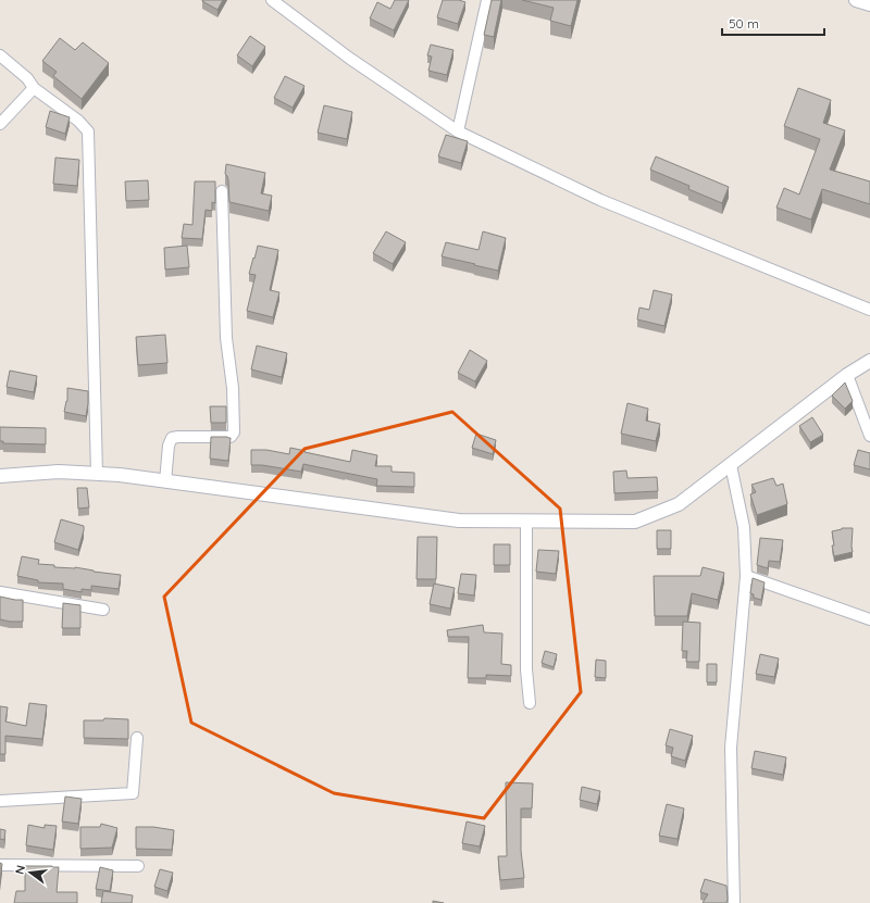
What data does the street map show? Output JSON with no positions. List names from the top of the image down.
{
  "scale_bar": "50 m",
  "north": "left"
}
